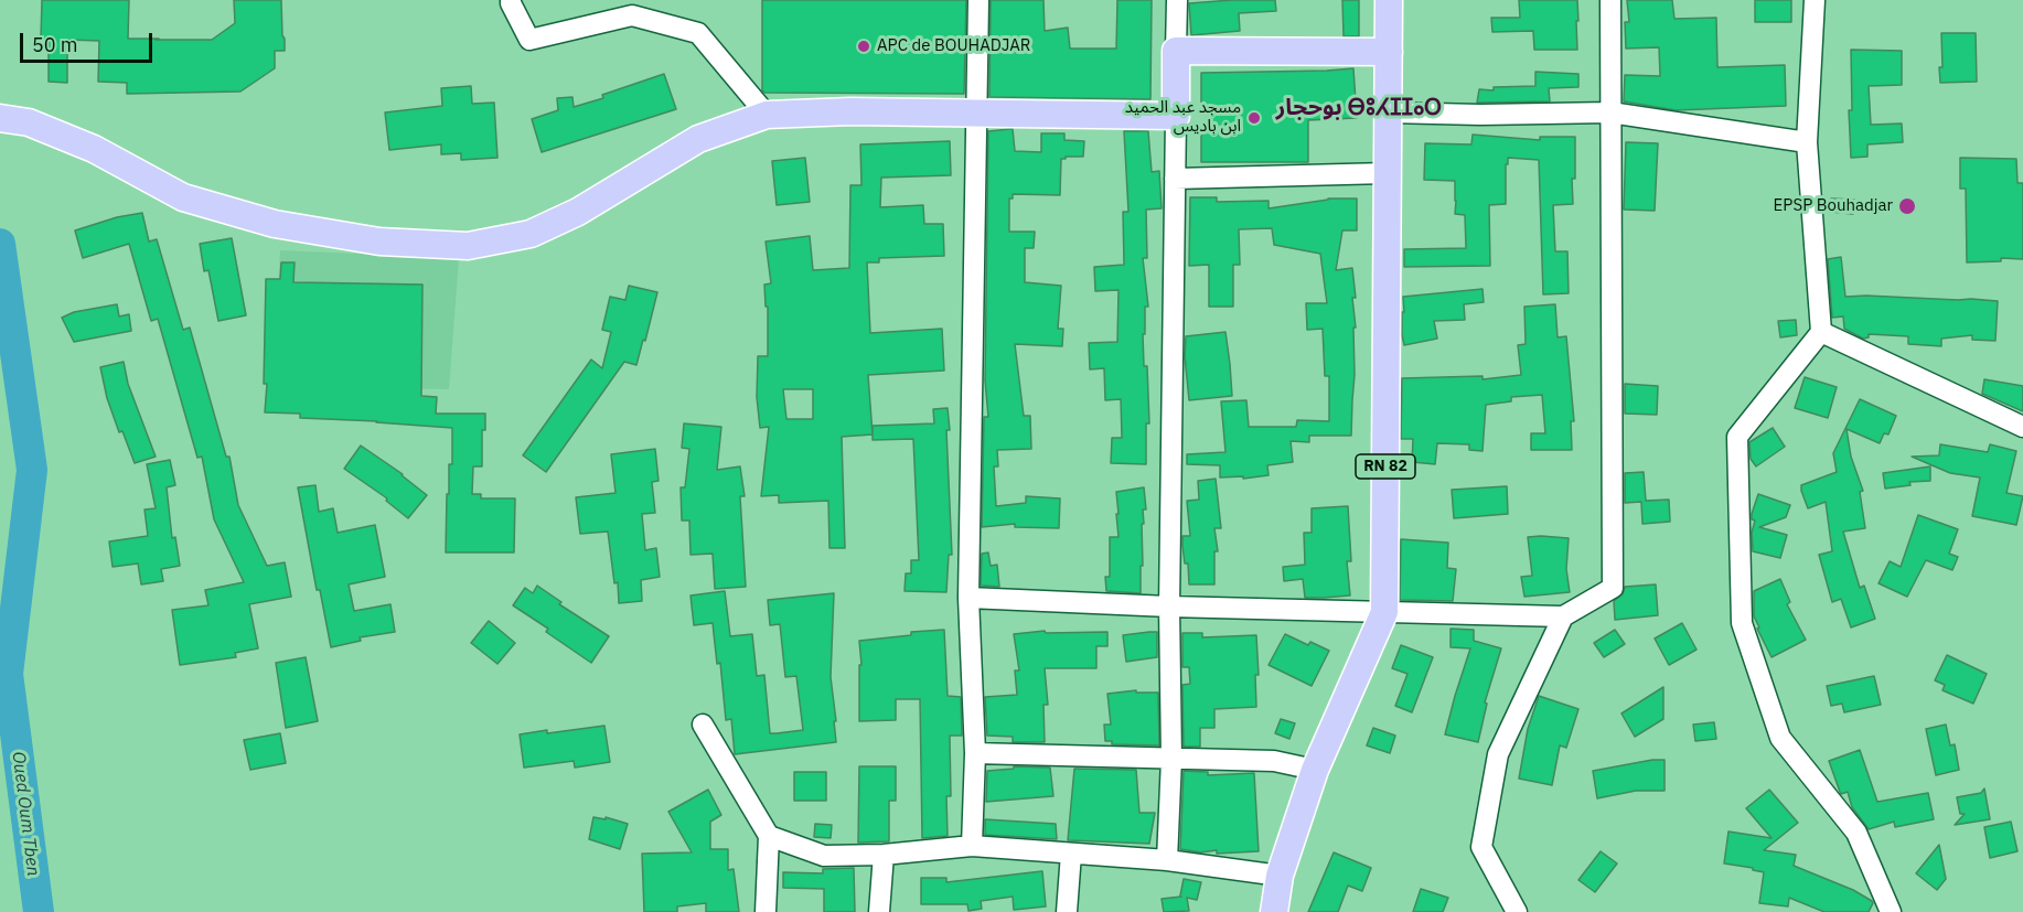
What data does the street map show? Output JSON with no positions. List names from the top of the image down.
{
  "streets": {
    "main road": ["RN 82"]
  },
  "districts": ["بوحجار ⴱⵓⵃⵊⵊⴰⵔ"],
  "water": ["Oued Oum Tben"],
  "places": ["APC de BOUHADJAR", "مسجد عبد الحميد ابن باديس", "EPSP Bouhadjar"],
  "scale_bar": "50 m"
}
